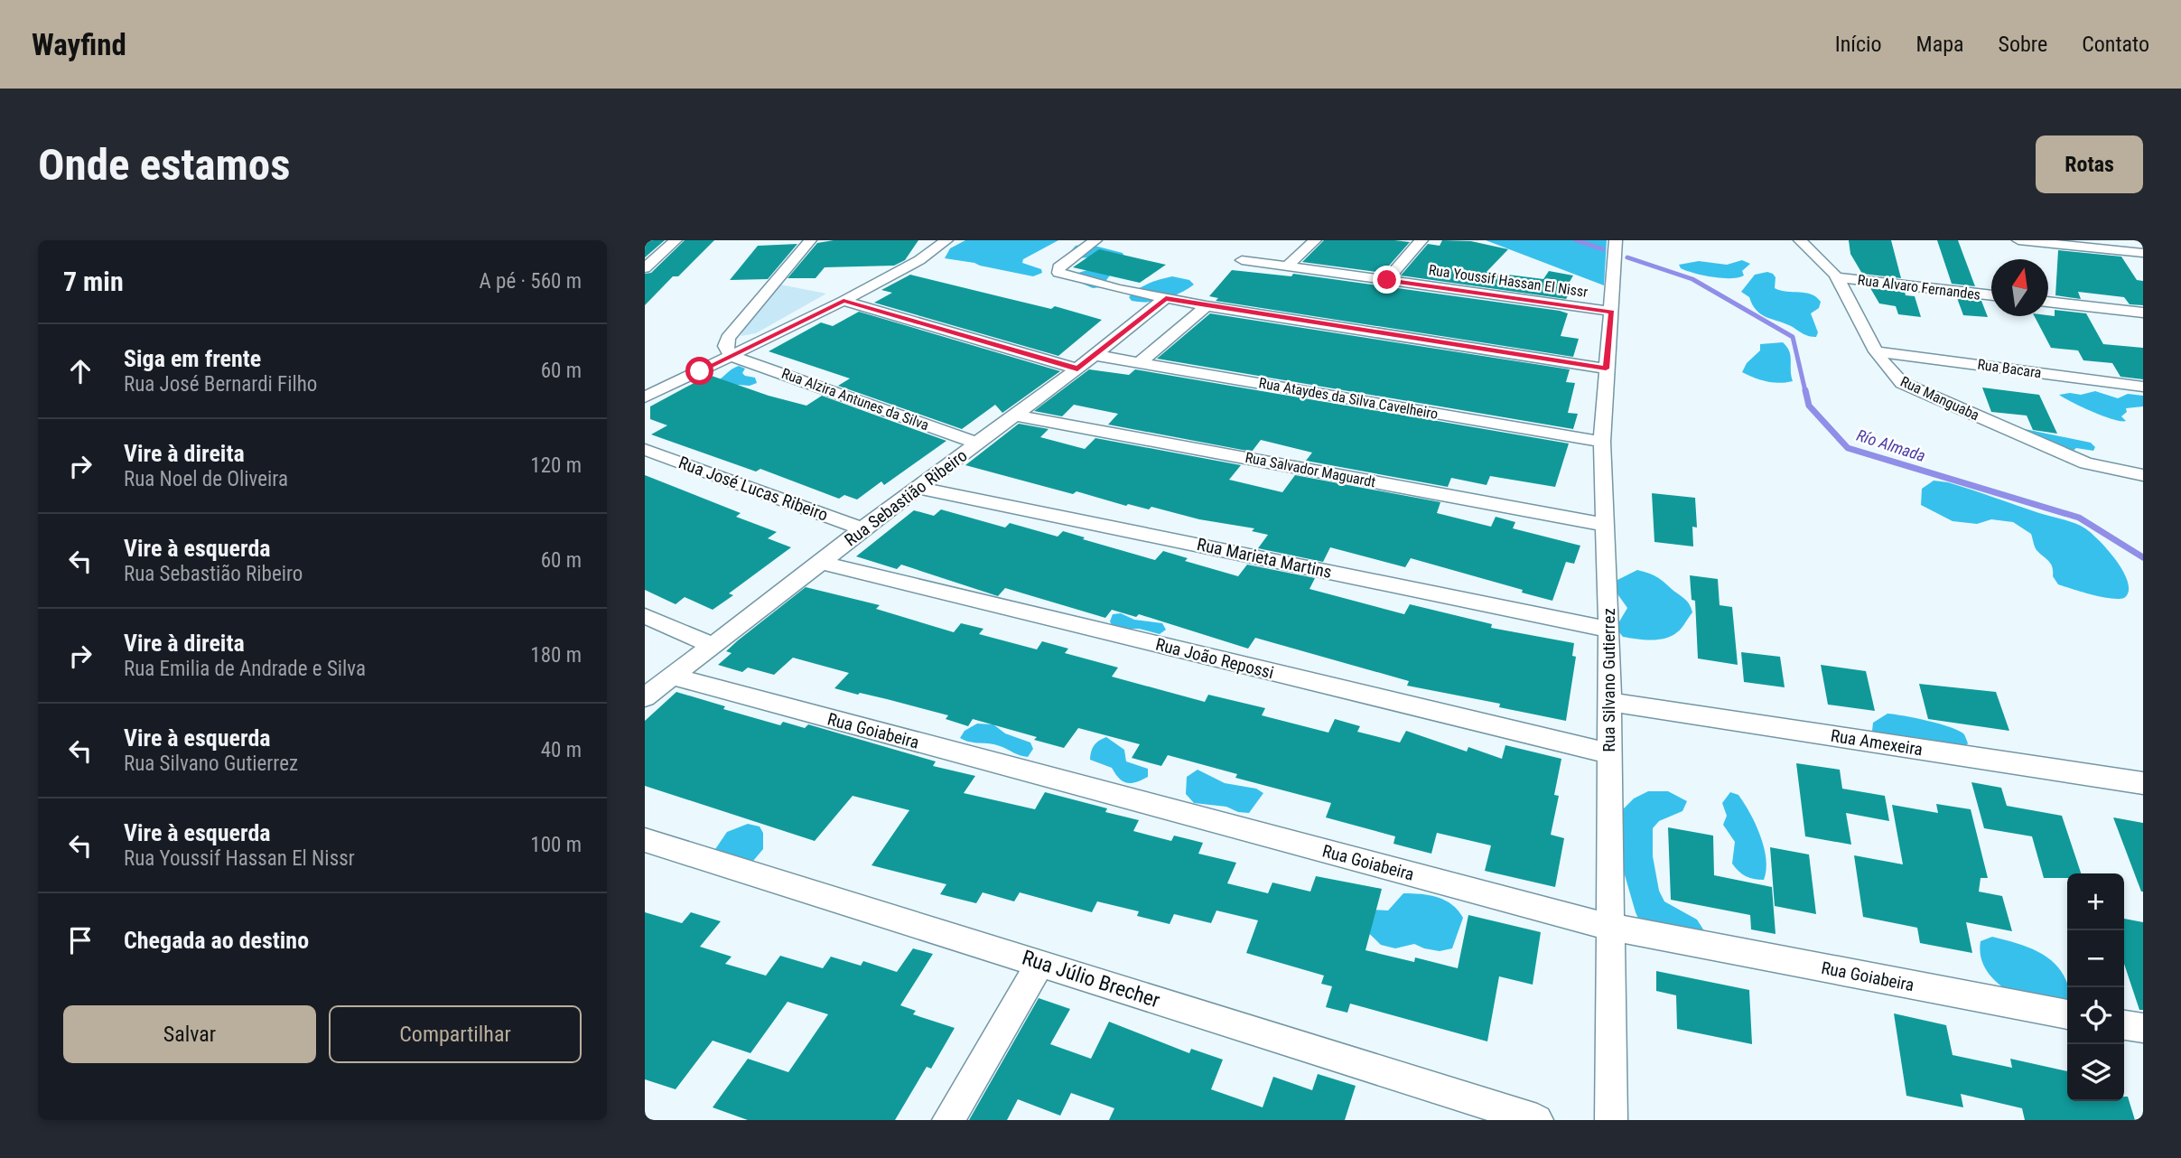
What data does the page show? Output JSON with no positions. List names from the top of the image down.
{
  "streets": {
    "street": [
      "Rua Youssif Hassan El Nissr",
      "Rua Alvaro Fernandes",
      "Rua Bacara",
      "Rua Ataydes da Silva Cavelheiro",
      "Rua Manguaba",
      "Rua Alzira Antunes da Silva",
      "Rua Salvador Maguardt",
      "Rua José Lucas Ribeiro",
      "Rua Sebastião Ribeiro",
      "Rua Marieta Martins",
      "Rua João Repossi",
      "Rua Silvano Gutierrez",
      "Rua Goiabeira",
      "Rua Amexeira",
      "Rua Júlio Brecher"
    ]
  },
  "crossings": [
    ["Rua Youssif Hassan El Nissr", "Rua Silvano Gutierrez"],
    ["Rua Alvaro Fernandes", "Rua Manguaba"],
    ["Rua Bacara", "Rua Manguaba"],
    ["Rua Ataydes da Silva Cavelheiro", "Rua Sebastião Ribeiro"],
    ["Rua Ataydes da Silva Cavelheiro", "Rua Silvano Gutierrez"],
    ["Rua Alzira Antunes da Silva", "Rua Sebastião Ribeiro"],
    ["Rua Salvador Maguardt", "Rua Sebastião Ribeiro"],
    ["Rua Salvador Maguardt", "Rua Silvano Gutierrez"],
    ["Rua José Lucas Ribeiro", "Rua Sebastião Ribeiro"],
    ["Rua Sebastião Ribeiro", "Rua Marieta Martins"],
    ["Rua Sebastião Ribeiro", "Rua João Repossi"],
    ["Rua Sebastião Ribeiro", "Rua Goiabeira"],
    ["Rua Marieta Martins", "Rua Silvano Gutierrez"],
    ["Rua João Repossi", "Rua Silvano Gutierrez"],
    ["Rua Silvano Gutierrez", "Rua Goiabeira"],
    ["Rua Silvano Gutierrez", "Rua Amexeira"]
  ],
  "water": ["Río Almada"],
  "north": "top",
  "page": {
    "header": "Wayfind",
    "nav": [
      "Início",
      "Mapa",
      "Sobre",
      "Contato"
    ],
    "buttons": [
      "Rotas",
      ["Salvar", "Compartilhar"]
    ],
    "title": "Onde estamos",
    "heading": ["7 min", "A pé · 560 m"],
    "list": [
      ["Siga em frente", "Rua José Bernardi Filho", "60 m"],
      ["Vire à direita", "Rua Noel de Oliveira", "120 m"],
      ["Vire à esquerda", "Rua Sebastião Ribeiro", "60 m"],
      ["Vire à direita", "Rua Emilia de Andrade e Silva", "180 m"],
      ["Vire à esquerda", "Rua Silvano Gutierrez", "40 m"],
      ["Vire à esquerda", "Rua Youssif Hassan El Nissr", "100 m"],
      "Chegada ao destino"
    ],
    "map_buttons": ["+", "−"]
  }
}
